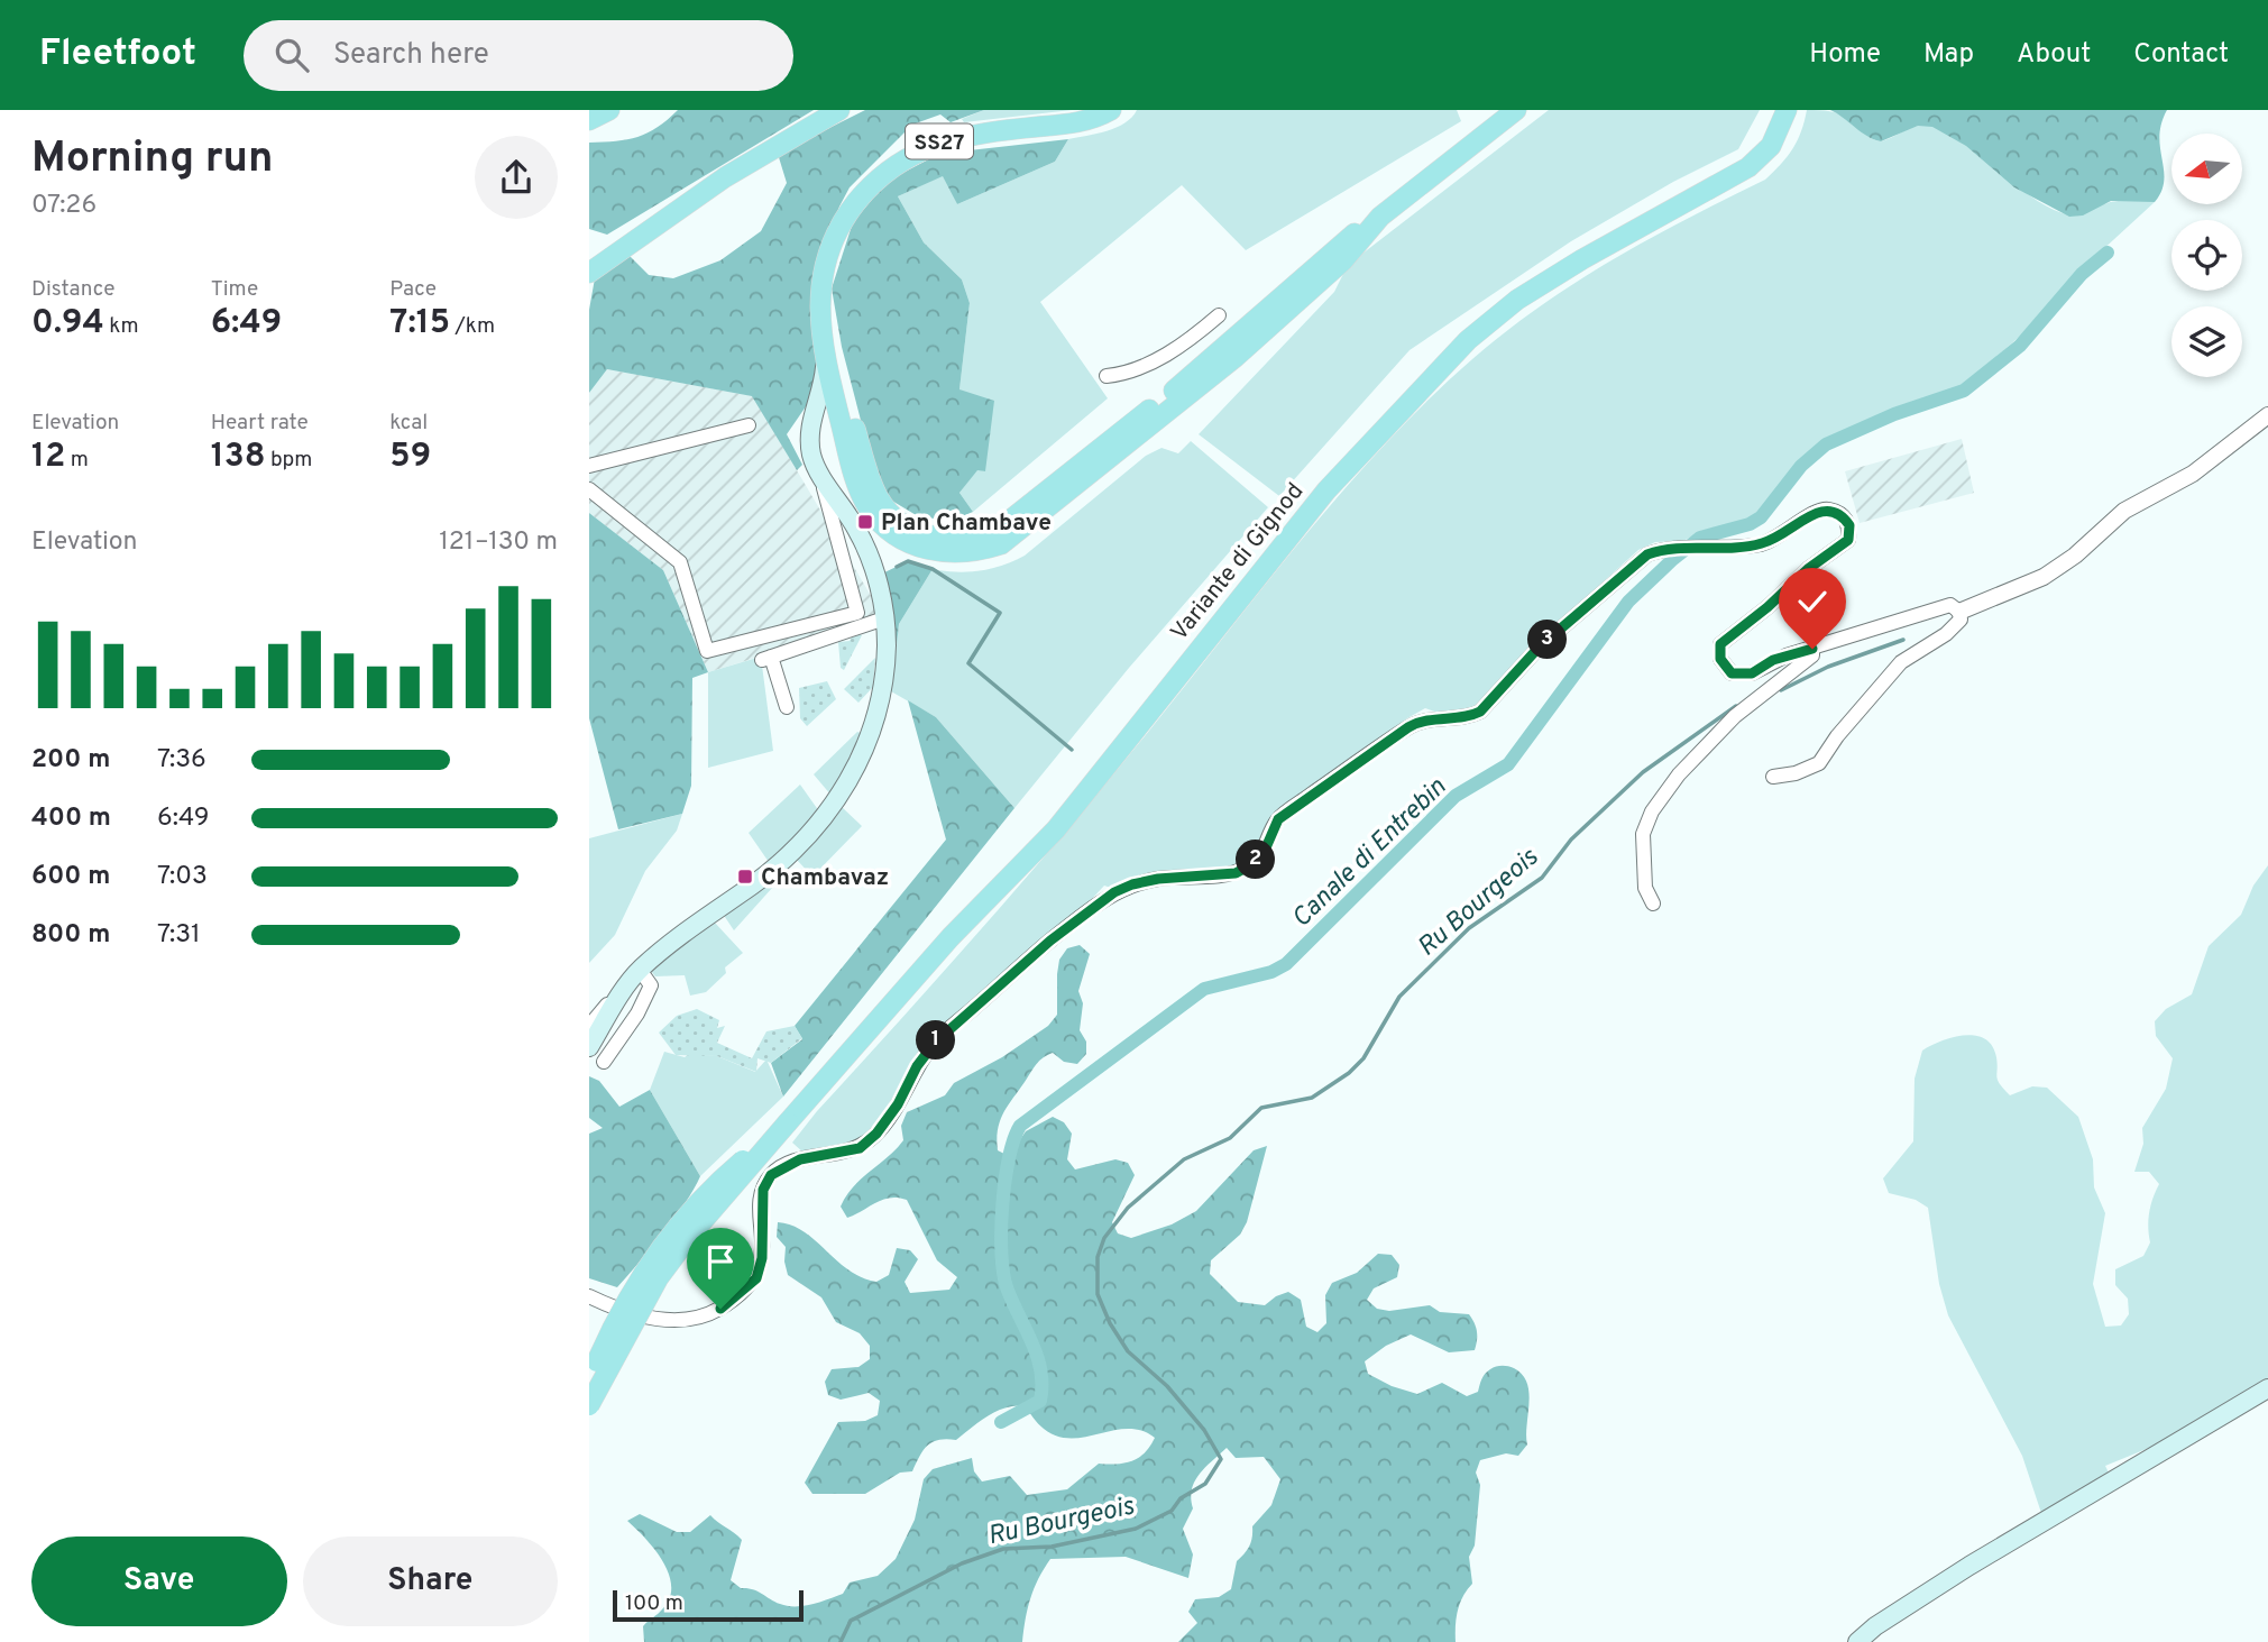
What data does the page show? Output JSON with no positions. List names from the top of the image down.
{
  "streets": {
    "main road": ["SS27", "Variante di Gignod"]
  },
  "water": ["Canale di Entrebin", "Ru Bourgeois"],
  "places": {
    "transit": ["Plan Chambave", "Chambavaz"]
  },
  "scale_bar": "100 m",
  "north": "left",
  "page": {
    "header": "Fleetfoot",
    "search": "Search here",
    "nav": [
      "Home",
      "Map",
      "About",
      "Contact"
    ],
    "heading": ["Morning run", "07:26"],
    "stats": [
      ["Distance", "0.94 km"],
      ["Time", "6:49"],
      ["Pace", "7:15 /km"],
      ["Elevation", "12 m"],
      ["Heart rate", "138 bpm"],
      ["kcal", "59"]
    ],
    "chart": ["Elevation", "121–130 m"],
    "pins": ["3", "2", "1"],
    "list": [
      {
        "name": "200 m",
        "note": "7:36"
      },
      {
        "name": "400 m",
        "note": "6:49"
      },
      {
        "name": "600 m",
        "note": "7:03"
      },
      {
        "name": "800 m",
        "note": "7:31"
      }
    ],
    "buttons": ["Save", "Share"],
    "scale": "100 m"
  }
}
